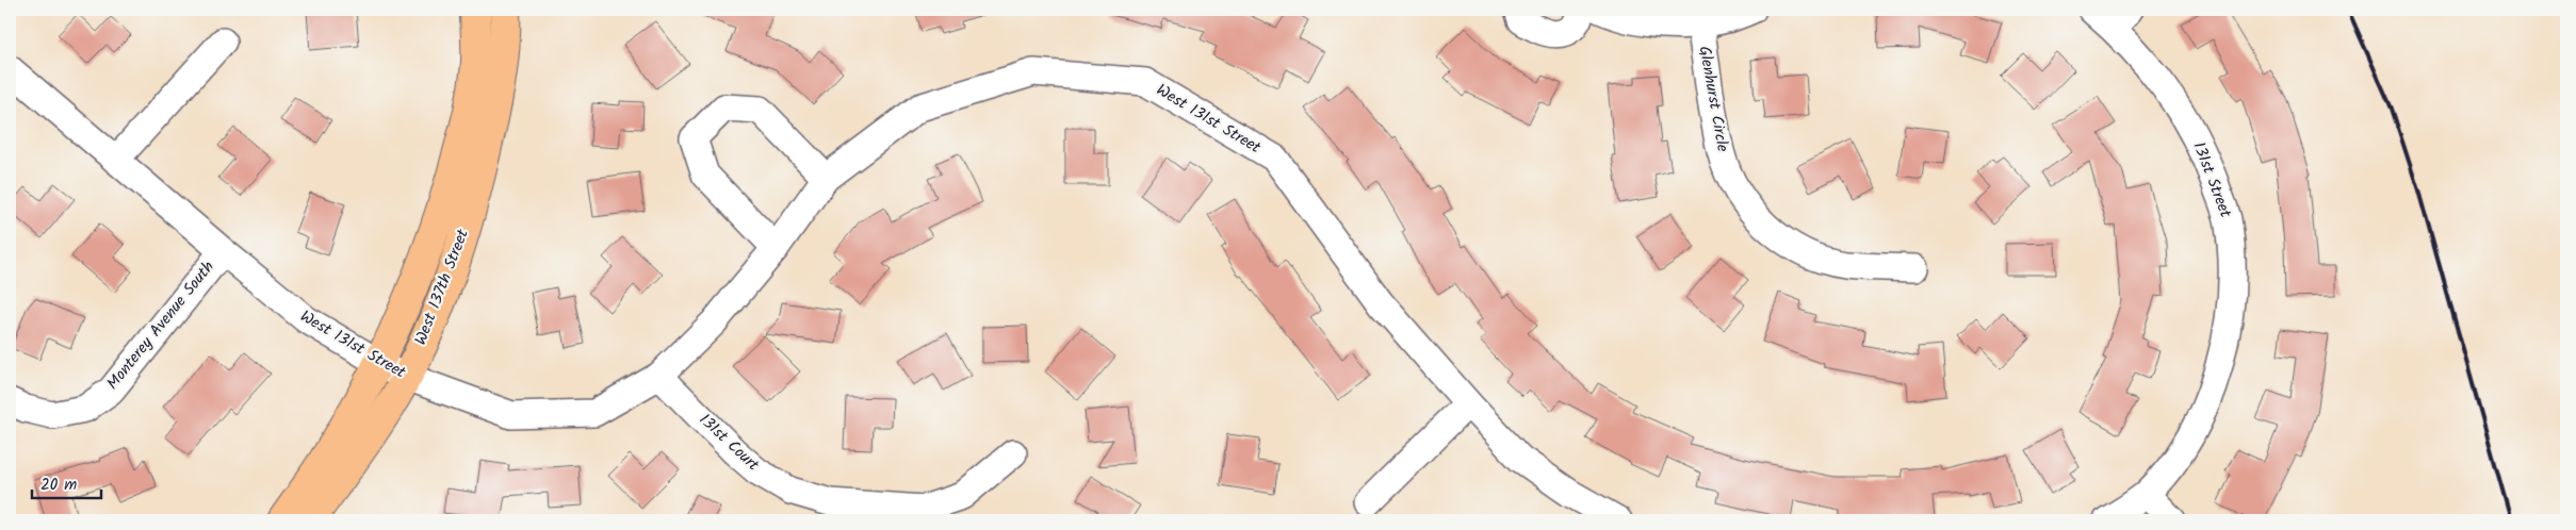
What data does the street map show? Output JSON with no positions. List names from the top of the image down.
{
  "streets": {
    "main road": ["West 137th Street"],
    "street": [
      "Glenhurst Circle",
      "West 131st Street",
      "131st Street",
      "Monterey Avenue South",
      "131st Court"
    ]
  },
  "crossings": [
    ["West 131st Street", "West 137th Street"],
    ["West 131st Street", "Monterey Avenue South"],
    ["West 131st Street", "131st Court"]
  ],
  "scale_bar": "20 m"
}
